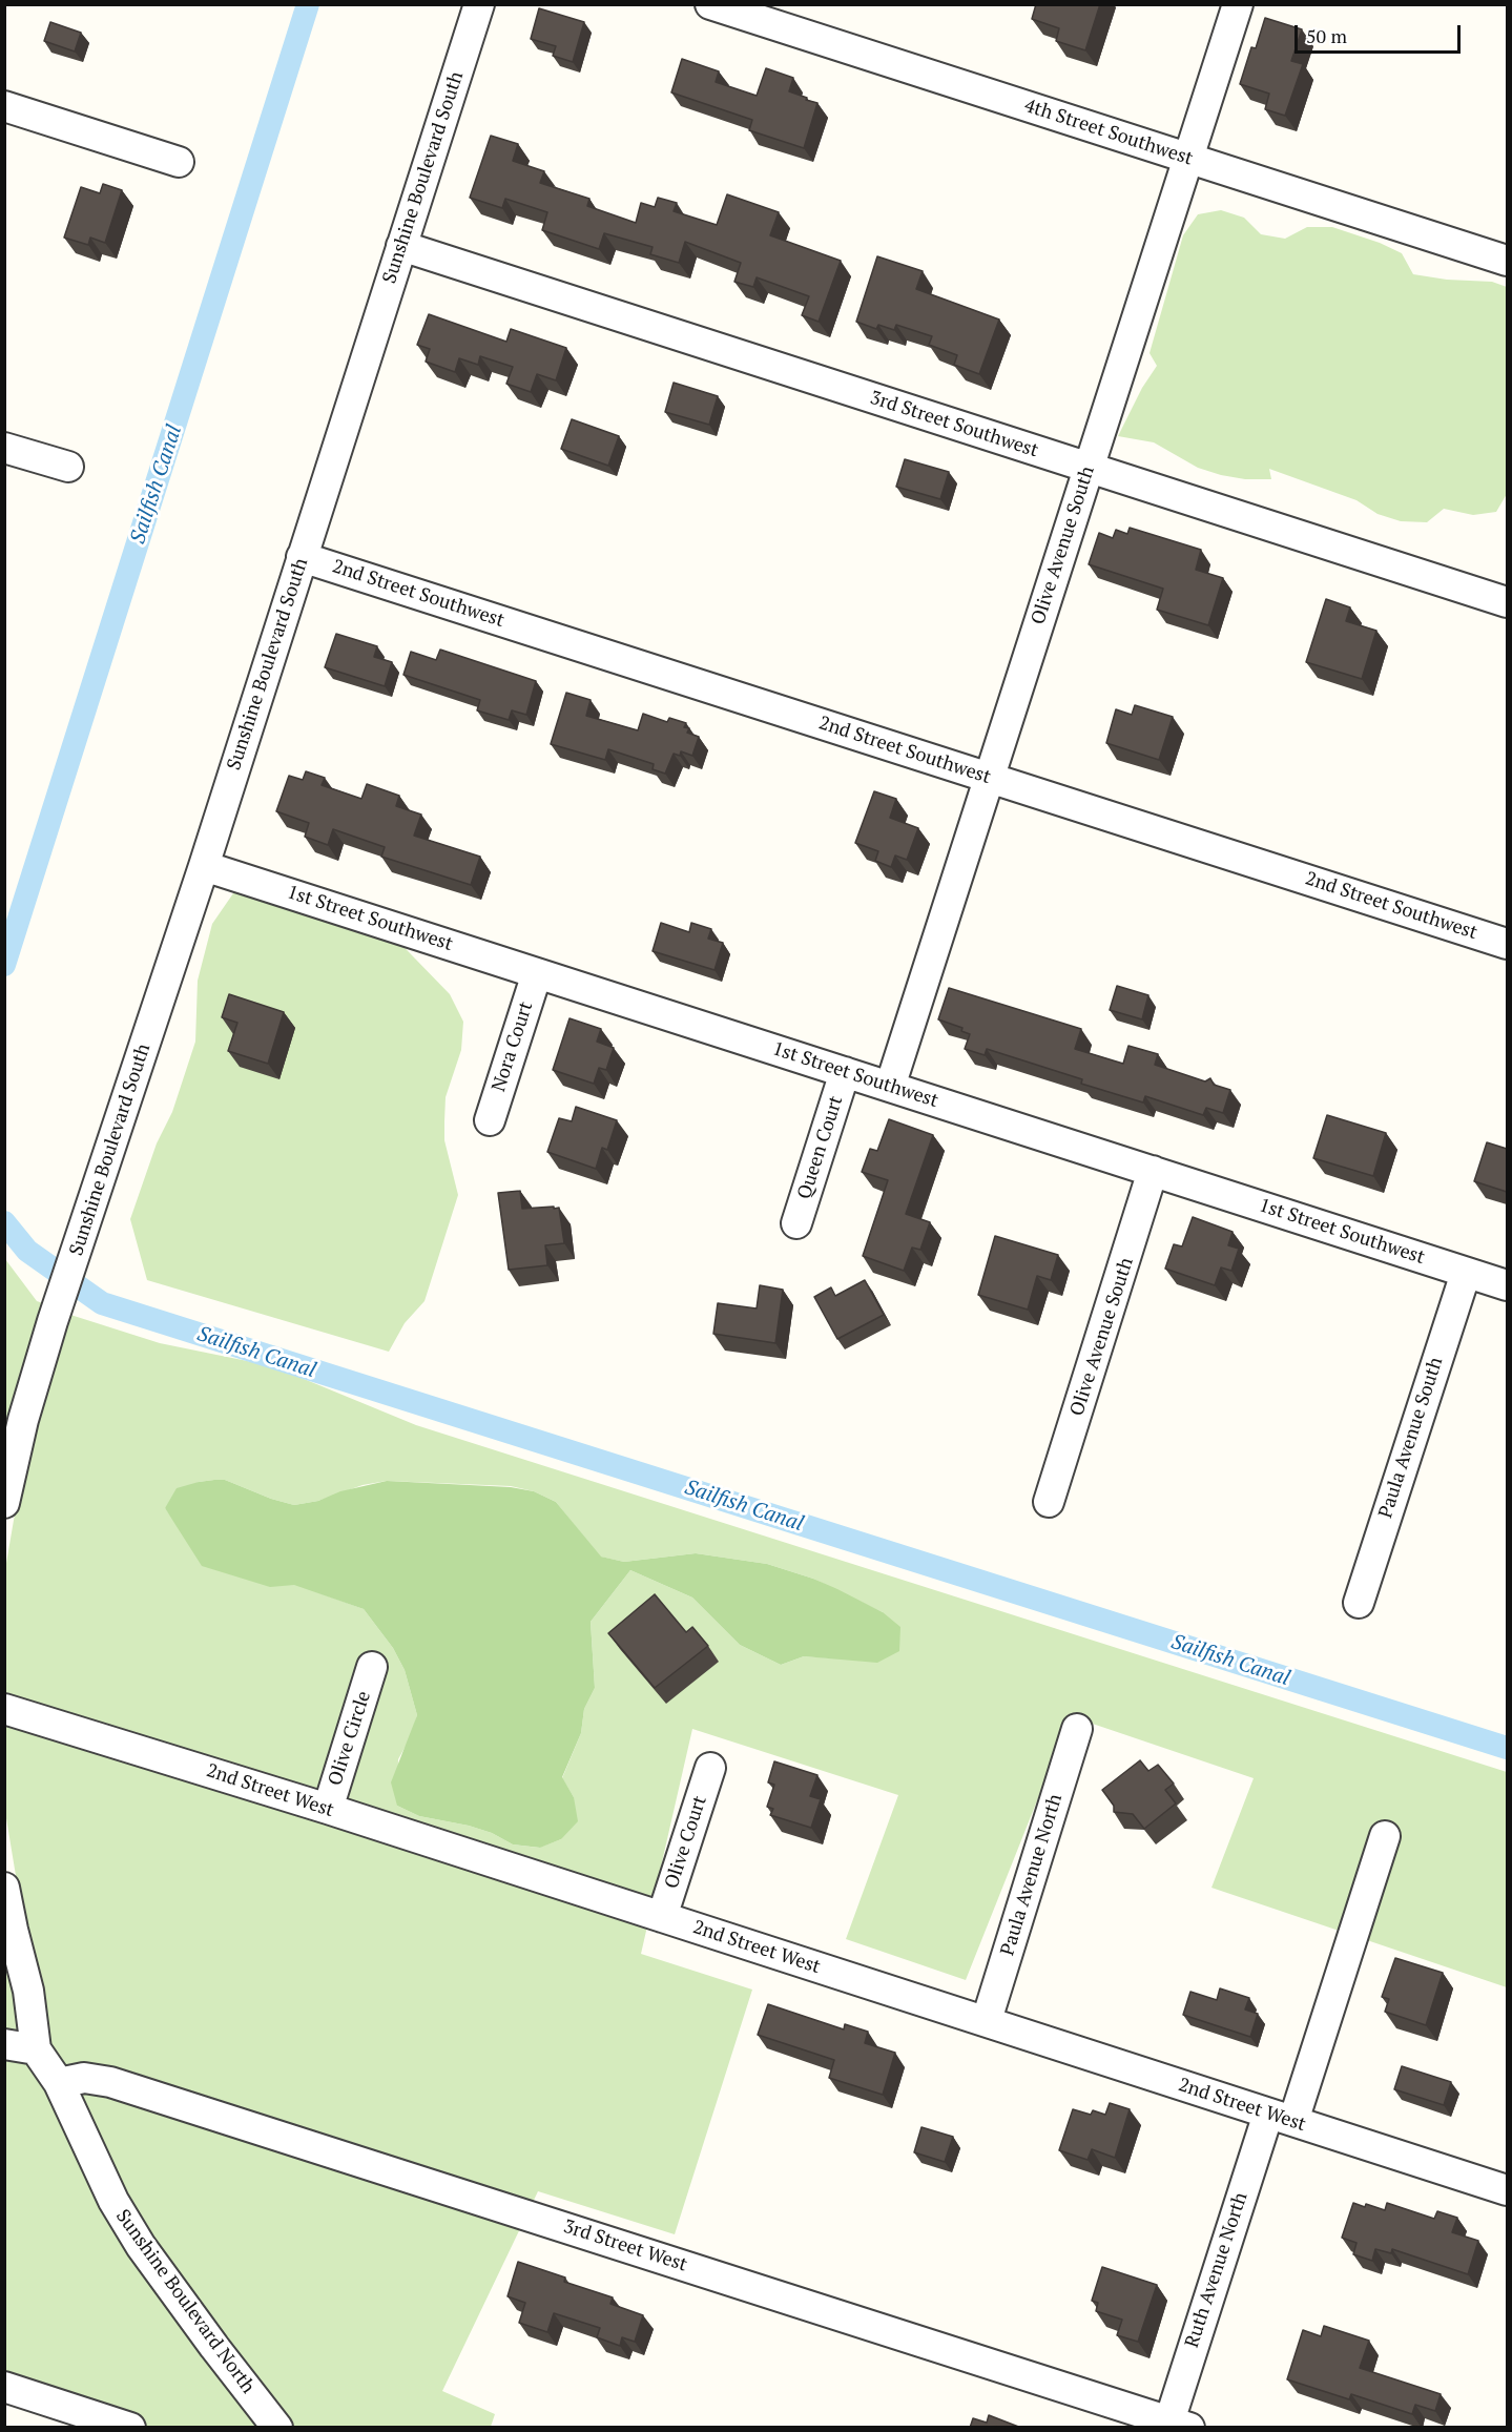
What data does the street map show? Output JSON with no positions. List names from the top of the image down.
{
  "streets": {
    "street": [
      "4th Street Southwest",
      "Sunshine Boulevard South",
      "3rd Street Southwest",
      "Olive Avenue South",
      "2nd Street Southwest",
      "1st Street Southwest",
      "Nora Court",
      "Queen Court",
      "Paula Avenue South",
      "Olive Circle",
      "2nd Street West",
      "Olive Court",
      "Paula Avenue North",
      "3rd Street West",
      "Ruth Avenue North",
      "Sunshine Boulevard North"
    ]
  },
  "crossings": [
    ["4th Street Southwest", "Olive Avenue South"],
    ["Sunshine Boulevard South", "3rd Street Southwest"],
    ["Sunshine Boulevard South", "2nd Street Southwest"],
    ["Sunshine Boulevard South", "1st Street Southwest"],
    ["3rd Street Southwest", "Olive Avenue South"],
    ["Olive Avenue South", "2nd Street Southwest"],
    ["Olive Avenue South", "1st Street Southwest"],
    ["1st Street Southwest", "Nora Court"],
    ["1st Street Southwest", "Queen Court"],
    ["1st Street Southwest", "Paula Avenue South"],
    ["Olive Circle", "2nd Street West"],
    ["2nd Street West", "Olive Court"],
    ["2nd Street West", "Paula Avenue North"],
    ["2nd Street West", "Ruth Avenue North"],
    ["3rd Street West", "Ruth Avenue North"],
    ["3rd Street West", "Sunshine Boulevard North"]
  ],
  "water": ["Sailfish Canal"],
  "scale_bar": "50 m"
}
